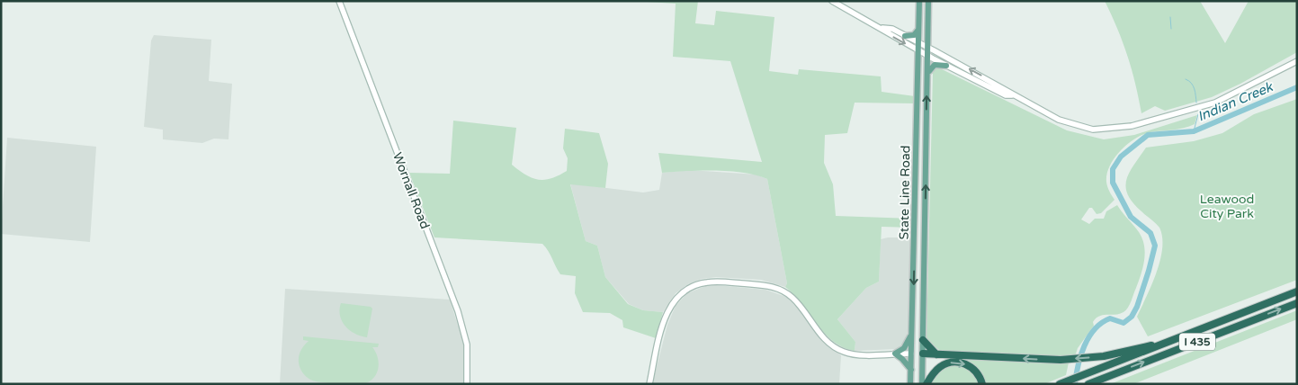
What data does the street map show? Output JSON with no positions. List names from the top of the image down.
{
  "streets": {
    "highway": ["I 435"],
    "main road": ["Wornall Road", "State Line Road"]
  },
  "water": ["Indian Creek"],
  "parks": ["Leawood City Park"]
}
